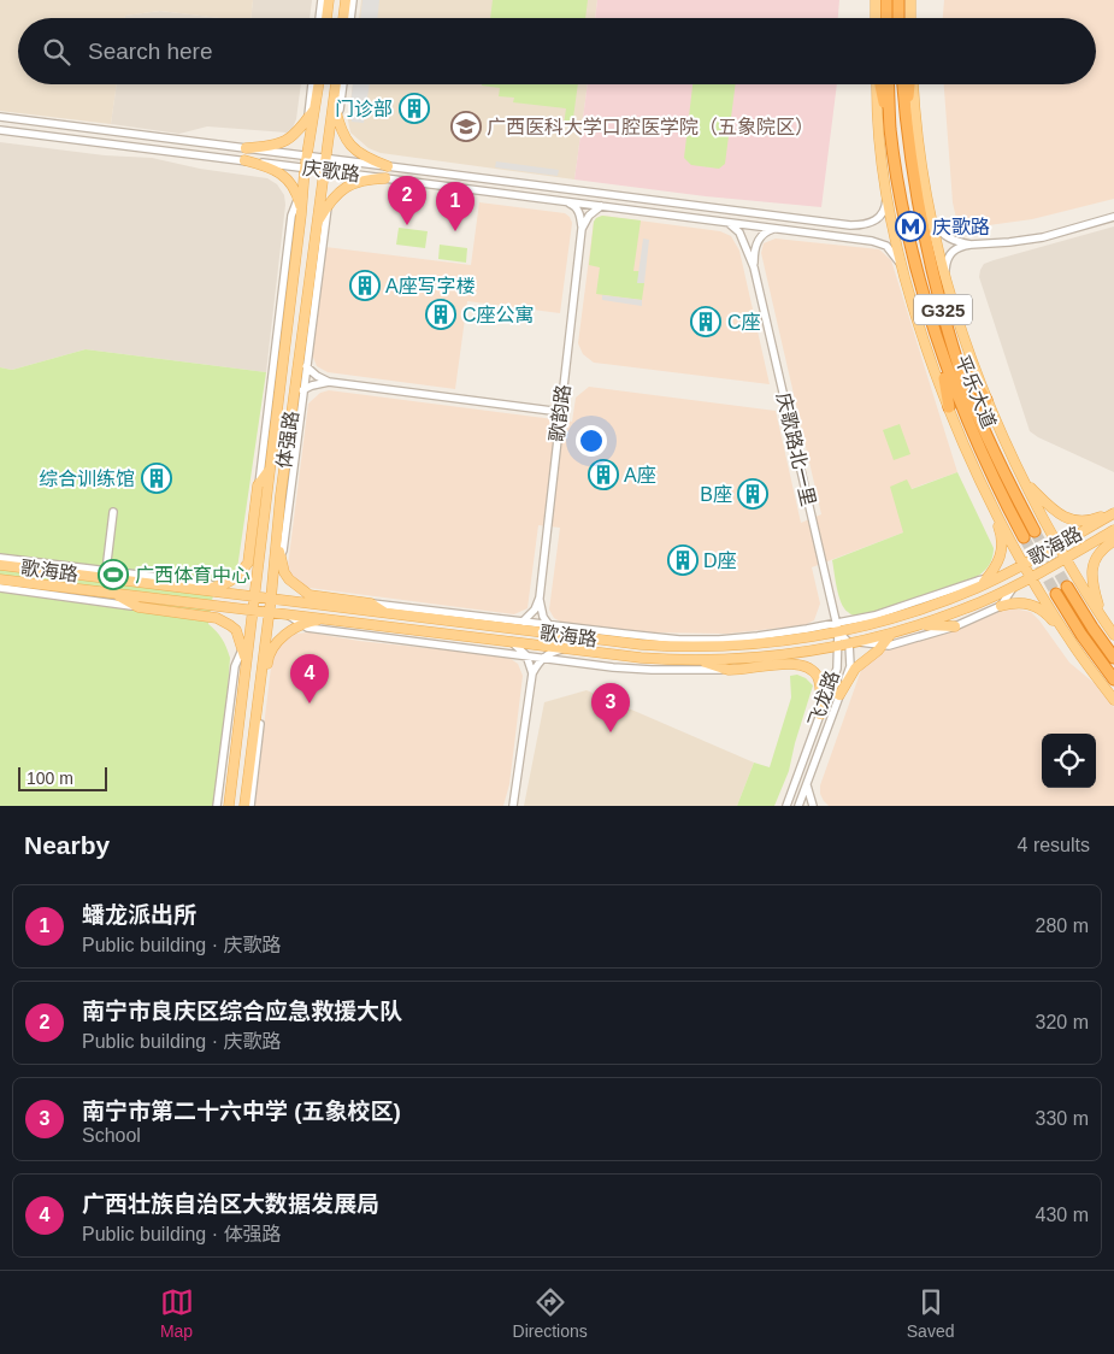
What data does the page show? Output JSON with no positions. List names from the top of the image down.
{
  "streets": {
    "highway": ["G325", "平乐大道"],
    "main road": ["体强路", "歌海路"],
    "street": [
      "庆歌路",
      "歌韵路",
      "庆歌路北一里",
      "飞龙路"
    ]
  },
  "crossings": [
    ["庆歌路", "体强路"],
    ["庆歌路", "庆歌路北一里"],
    ["歌韵路", "歌海路"],
    ["体强路", "歌海路"],
    ["庆歌路北一里", "歌海路"],
    ["庆歌路北一里", "飞龙路"],
    ["歌海路", "飞龙路"]
  ],
  "places": {
    "building": [
      "门诊部",
      "A座写字楼",
      "C座公寓",
      "C座",
      "A座",
      "综合训练馆",
      "B座",
      "D座"
    ],
    "school or university": ["广西医科大学口腔医学院（五象院区）"],
    "metro station": ["庆歌路"],
    "sports": ["广西体育中心"]
  },
  "scale_bar": "100 m",
  "page": {
    "search": "Search here",
    "pins": [
      "2",
      "1",
      "4",
      "3"
    ],
    "scale": "100 m",
    "heading": ["Nearby", "4 results"],
    "list": [
      {
        "mark": "1",
        "name": "蟠龙派出所",
        "note": "Public building · 庆歌路",
        "value": "280 m"
      },
      {
        "mark": "2",
        "name": "南宁市良庆区综合应急救援大队",
        "note": "Public building · 庆歌路",
        "value": "320 m"
      },
      {
        "mark": "3",
        "name": "南宁市第二十六中学 (五象校区)",
        "note": "School",
        "value": "330 m"
      },
      {
        "mark": "4",
        "name": "广西壮族自治区大数据发展局",
        "note": "Public building · 体强路",
        "value": "430 m"
      }
    ],
    "nav": ["Map", "Directions", "Saved"]
  }
}
